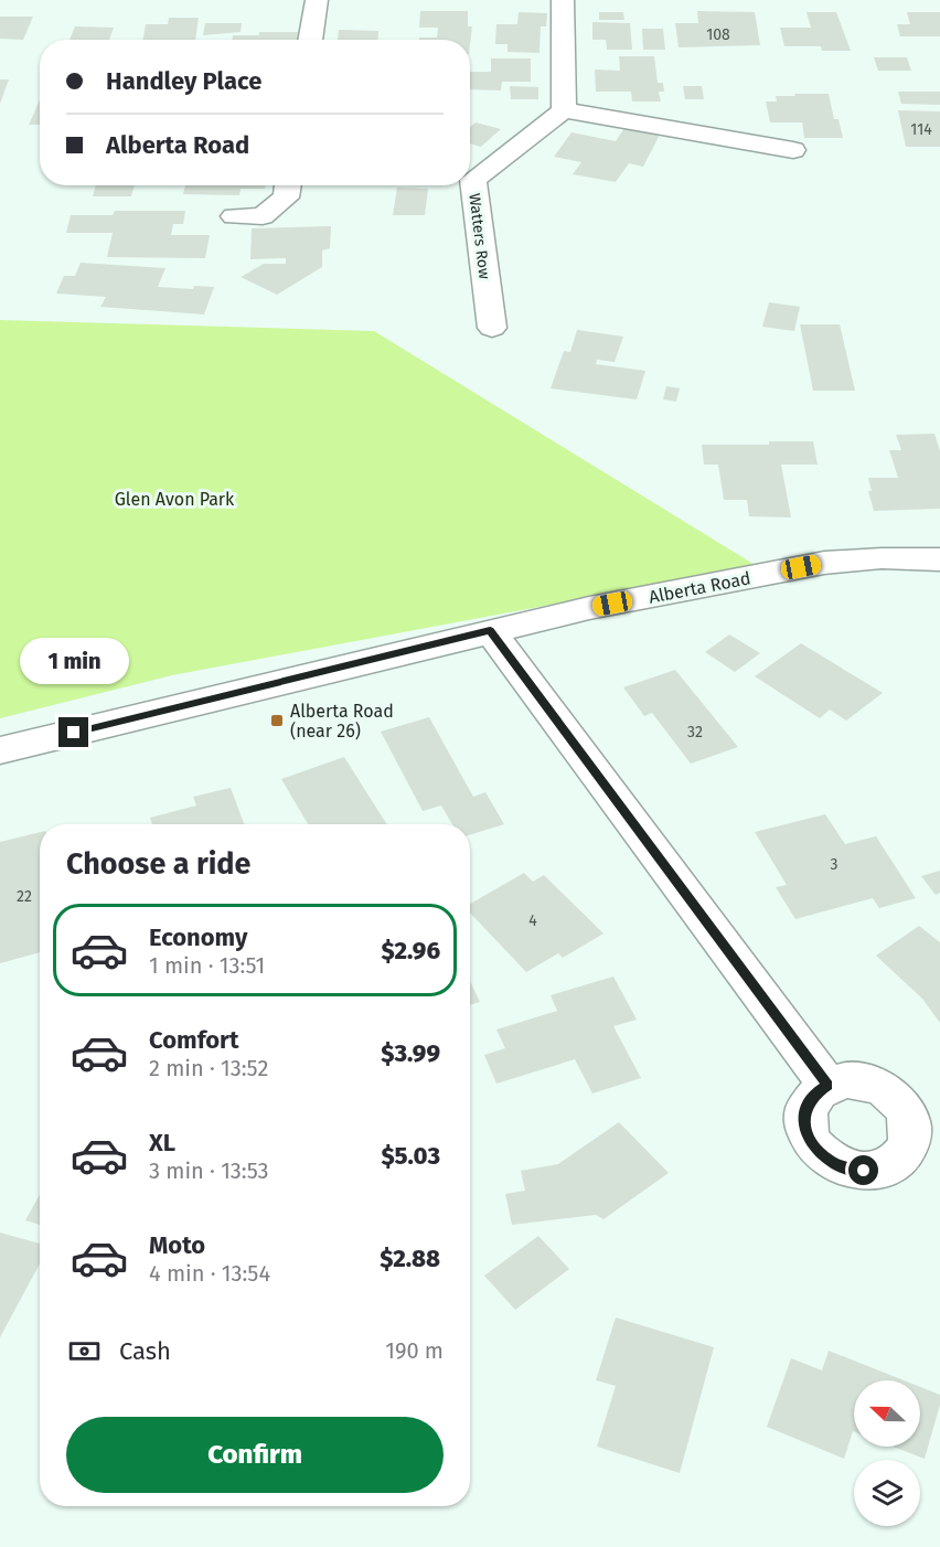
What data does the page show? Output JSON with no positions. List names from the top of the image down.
{
  "streets": {
    "street": ["Watters Row", "Alberta Road"]
  },
  "parks": ["Glen Avon Park"],
  "places": {
    "transit": ["Alberta Road (near 26)"]
  },
  "house_numbers": [
    "108",
    "114",
    "32",
    "3",
    "22",
    "4"
  ],
  "north": "left",
  "page": {
    "banner": ["Handley Place", "Alberta Road"],
    "bubble": "1 min",
    "heading": "Choose a ride",
    "list": [
      {
        "name": "Economy",
        "note": "1 min · 13:51",
        "value": "$2.96"
      },
      {
        "name": "Comfort",
        "note": "2 min · 13:52",
        "value": "$3.99"
      },
      {
        "name": "XL",
        "note": "3 min · 13:53",
        "value": "$5.03"
      },
      {
        "name": "Moto",
        "note": "4 min · 13:54",
        "value": "$2.88"
      }
    ],
    "pay": ["Cash", "190 m"],
    "buttons": "Confirm"
  }
}
